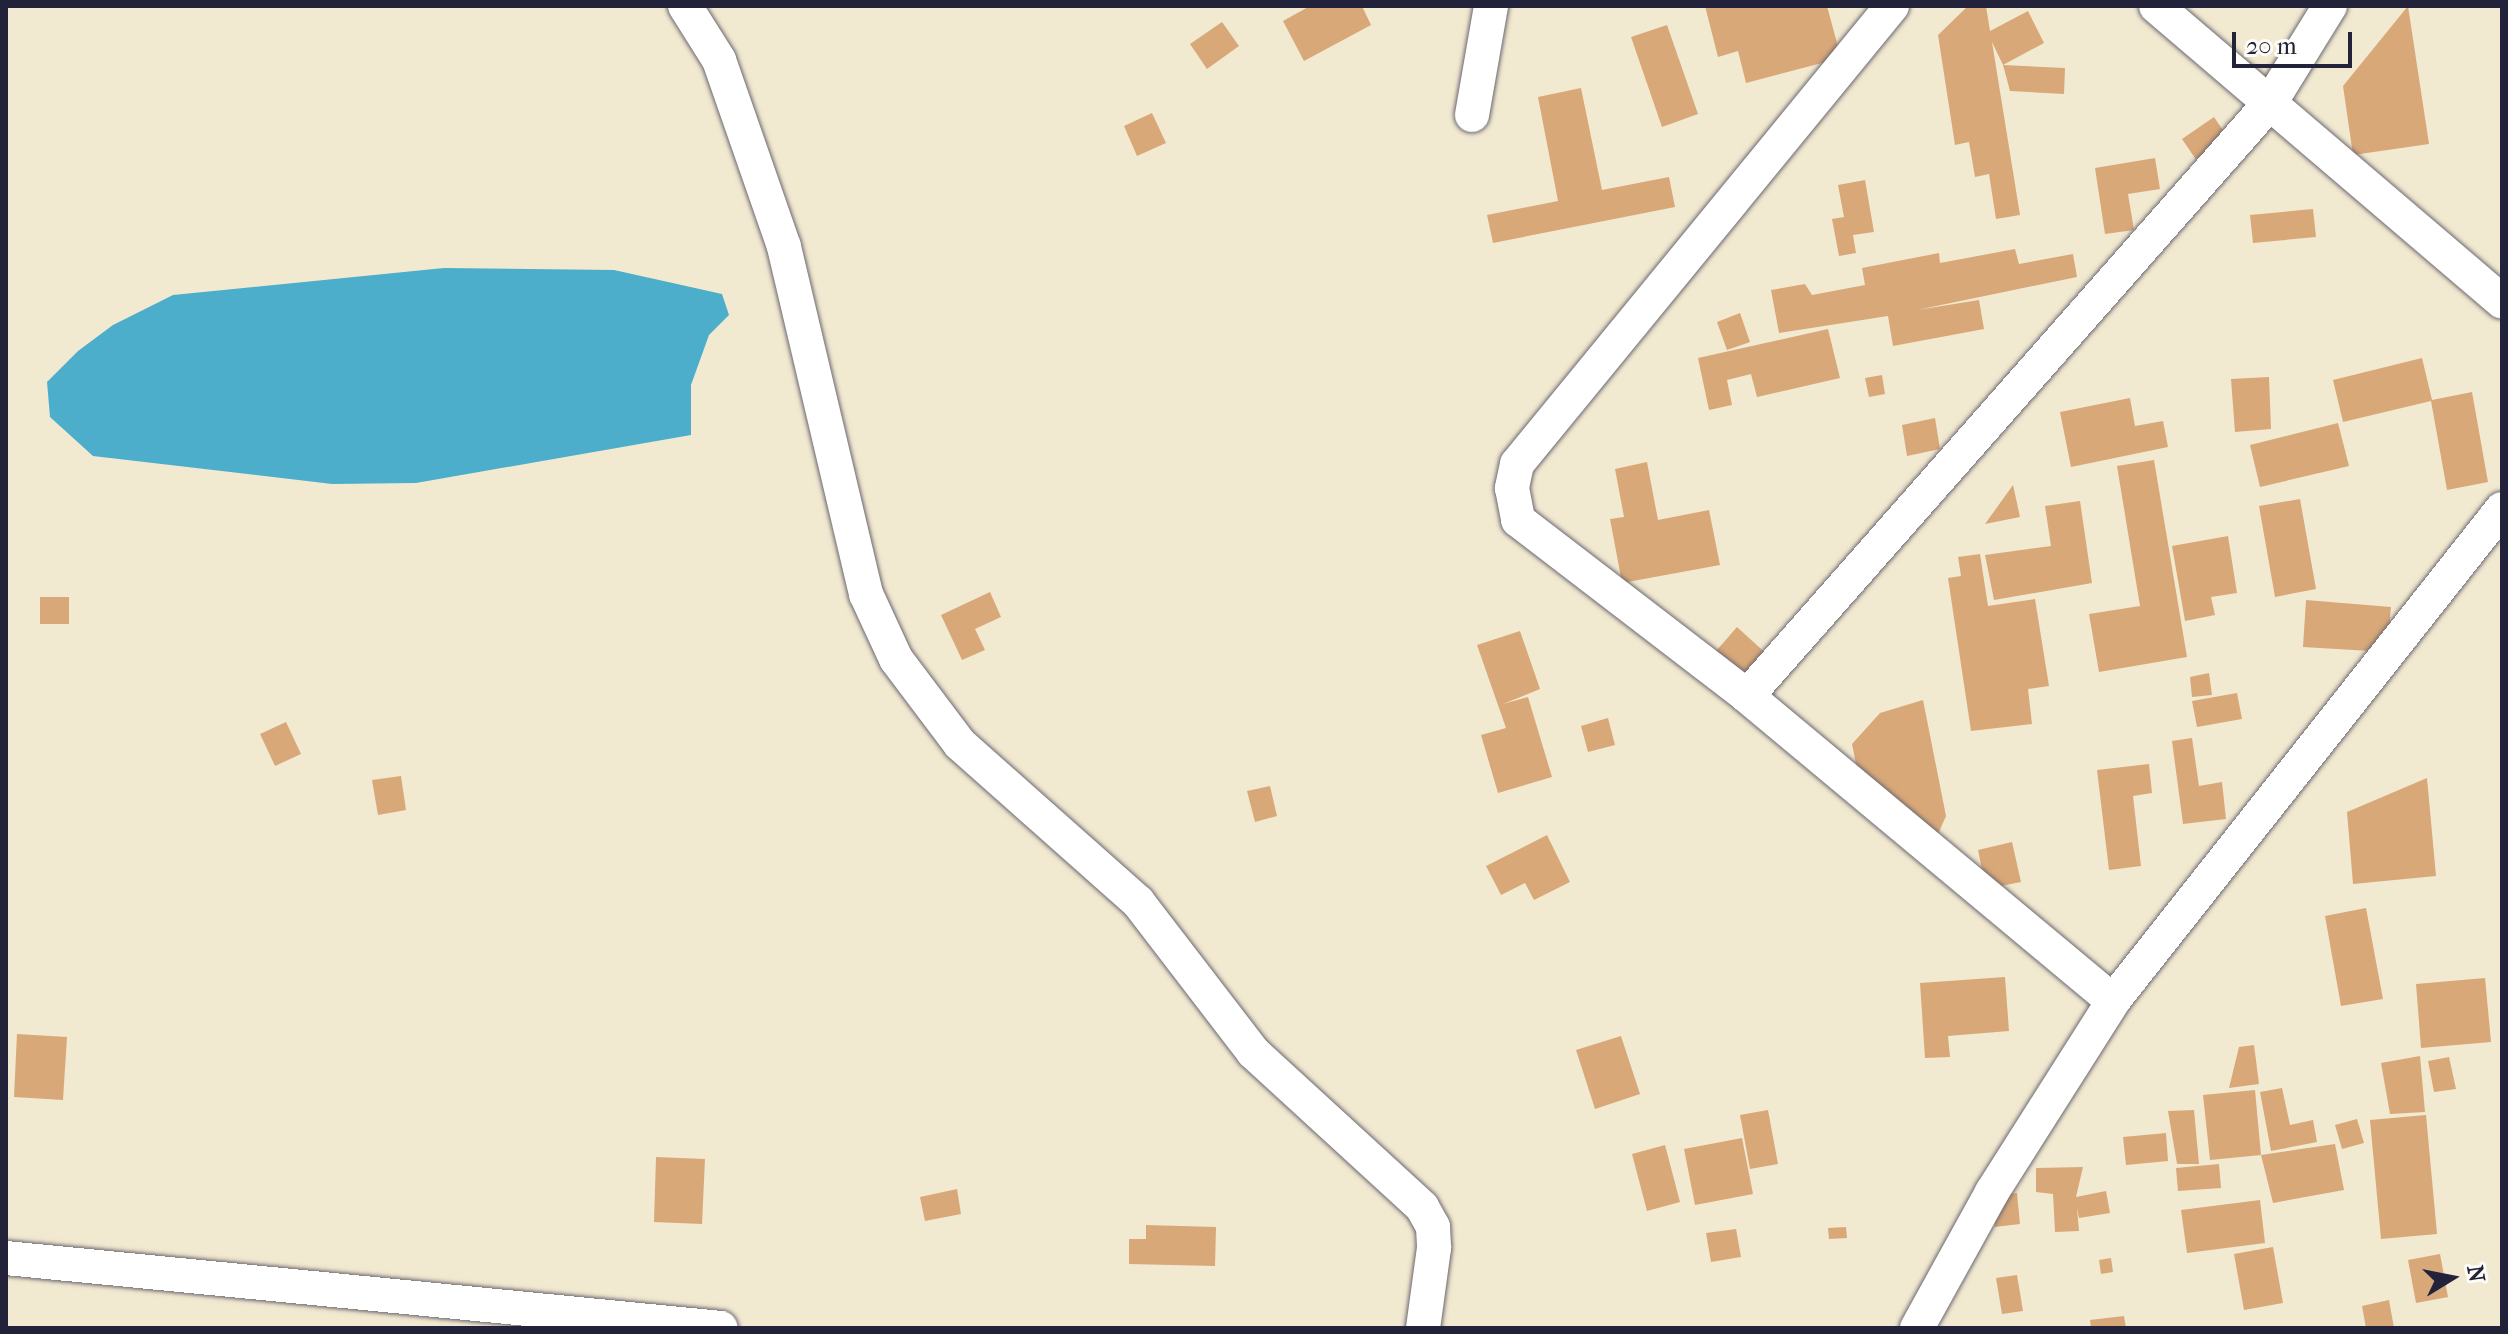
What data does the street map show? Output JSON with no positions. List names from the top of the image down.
{
  "scale_bar": "20 m",
  "north": "right"
}
